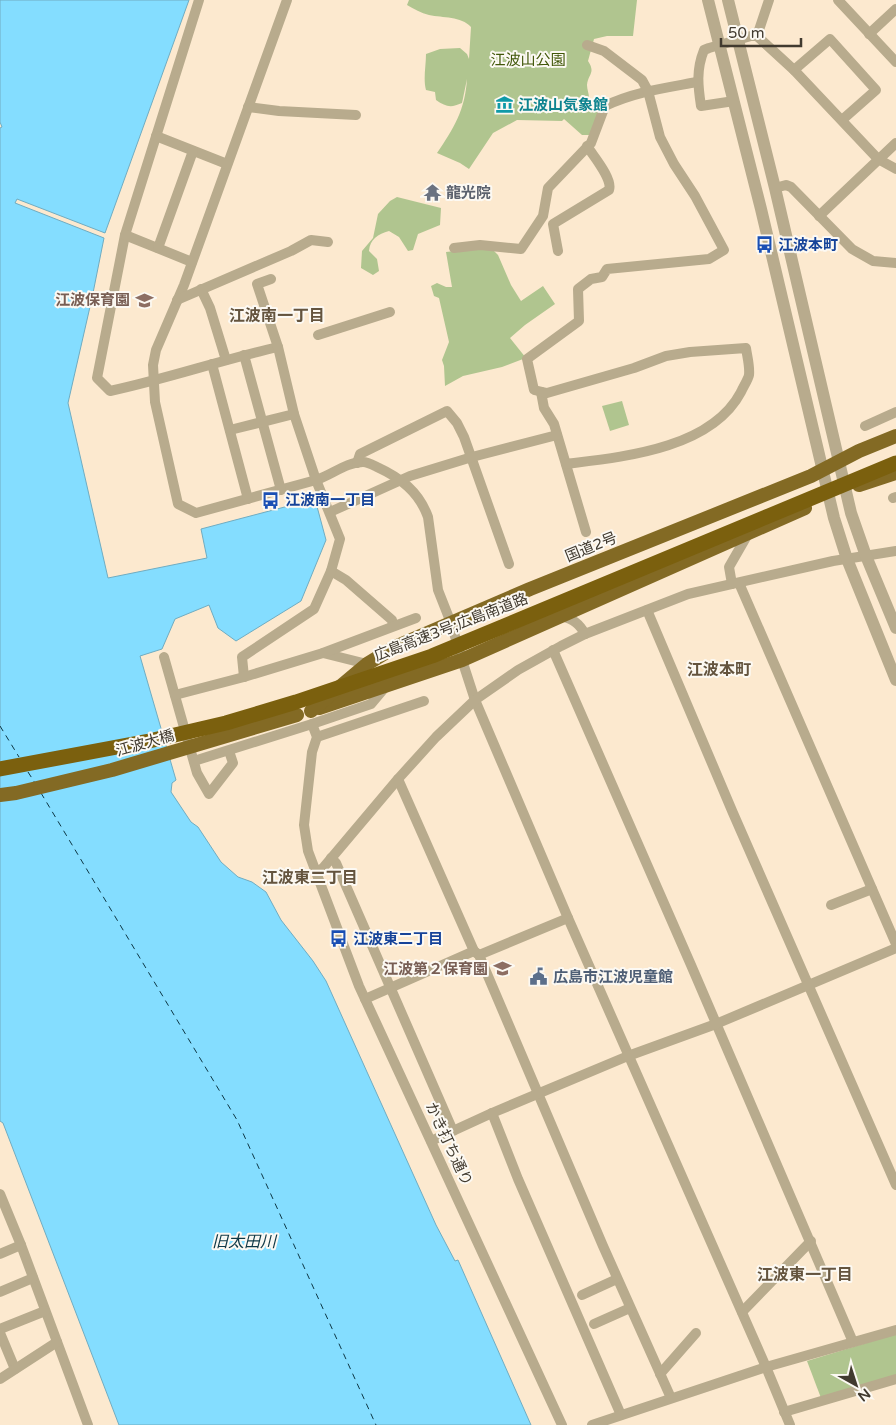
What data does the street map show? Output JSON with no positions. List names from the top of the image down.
{
  "streets": {
    "highway": ["国道2号", "広島高速3号;広島南道路", "江波大橋"],
    "street": ["かき打ち通り"]
  },
  "crossings": [
    ["国道2号", "江波大橋"]
  ],
  "districts": [
    "江波南一丁目",
    "江波本町",
    "江波東二丁目",
    "江波東一丁目"
  ],
  "water": ["旧太田川"],
  "parks": ["江波山公園"],
  "places": {
    "museum": ["江波山気象館"],
    "temple": ["龍光院"],
    "bus stop": ["江波本町", "江波南一丁目", "江波東二丁目"],
    "school or university": ["江波保育園", "江波第２保育園"],
    "public building": ["広島市江波児童館"]
  },
  "scale_bar": "50 m",
  "north": "bottom right"
}
